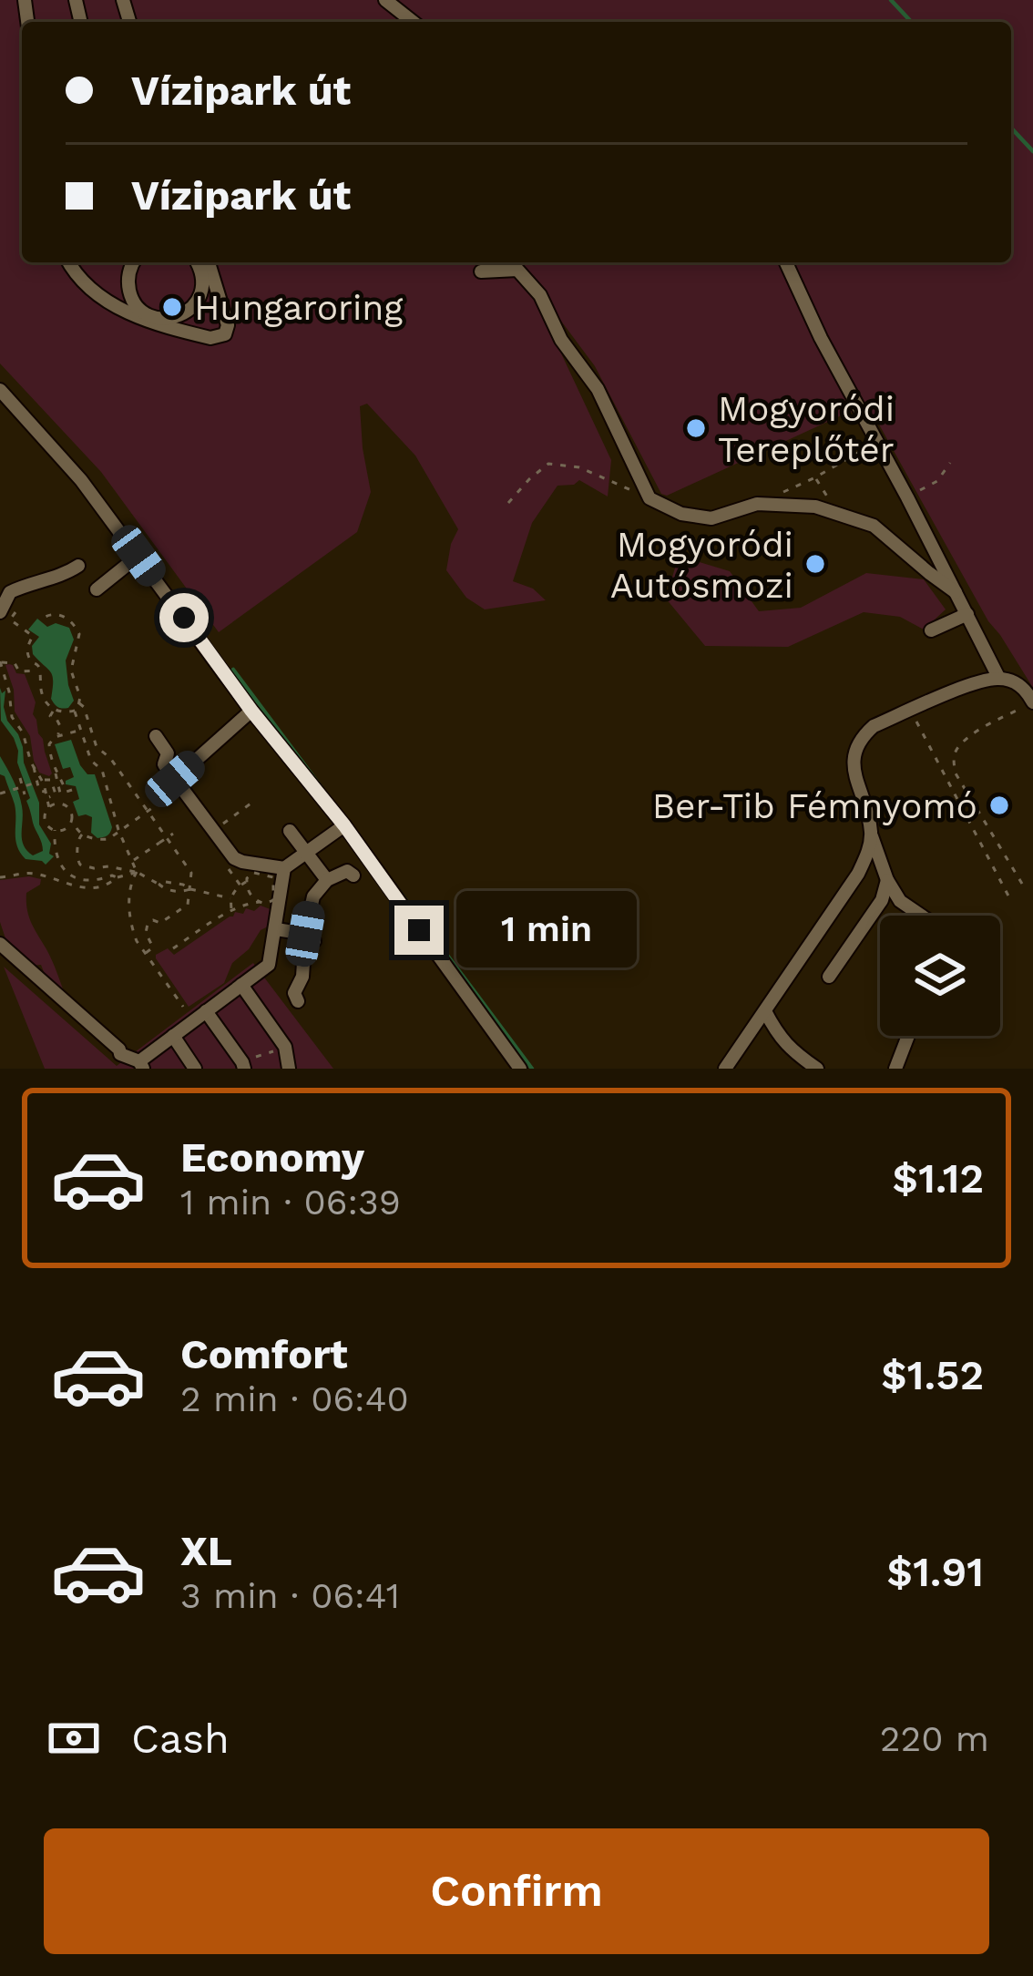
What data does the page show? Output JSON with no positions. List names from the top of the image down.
{
  "places": [
    "Hungaroring",
    "Mogyoródi Tereplőtér",
    "Mogyoródi Autósmozi",
    "Ber-Tib Fémnyomó"
  ],
  "page": {
    "banner": ["Vízipark út", "Vízipark út"],
    "bubble": "1 min",
    "list": [
      {
        "name": "Economy",
        "note": "1 min · 06:39",
        "value": "$1.12"
      },
      {
        "name": "Comfort",
        "note": "2 min · 06:40",
        "value": "$1.52"
      },
      {
        "name": "XL",
        "note": "3 min · 06:41",
        "value": "$1.91"
      }
    ],
    "pay": ["Cash", "220 m"],
    "buttons": "Confirm"
  }
}
